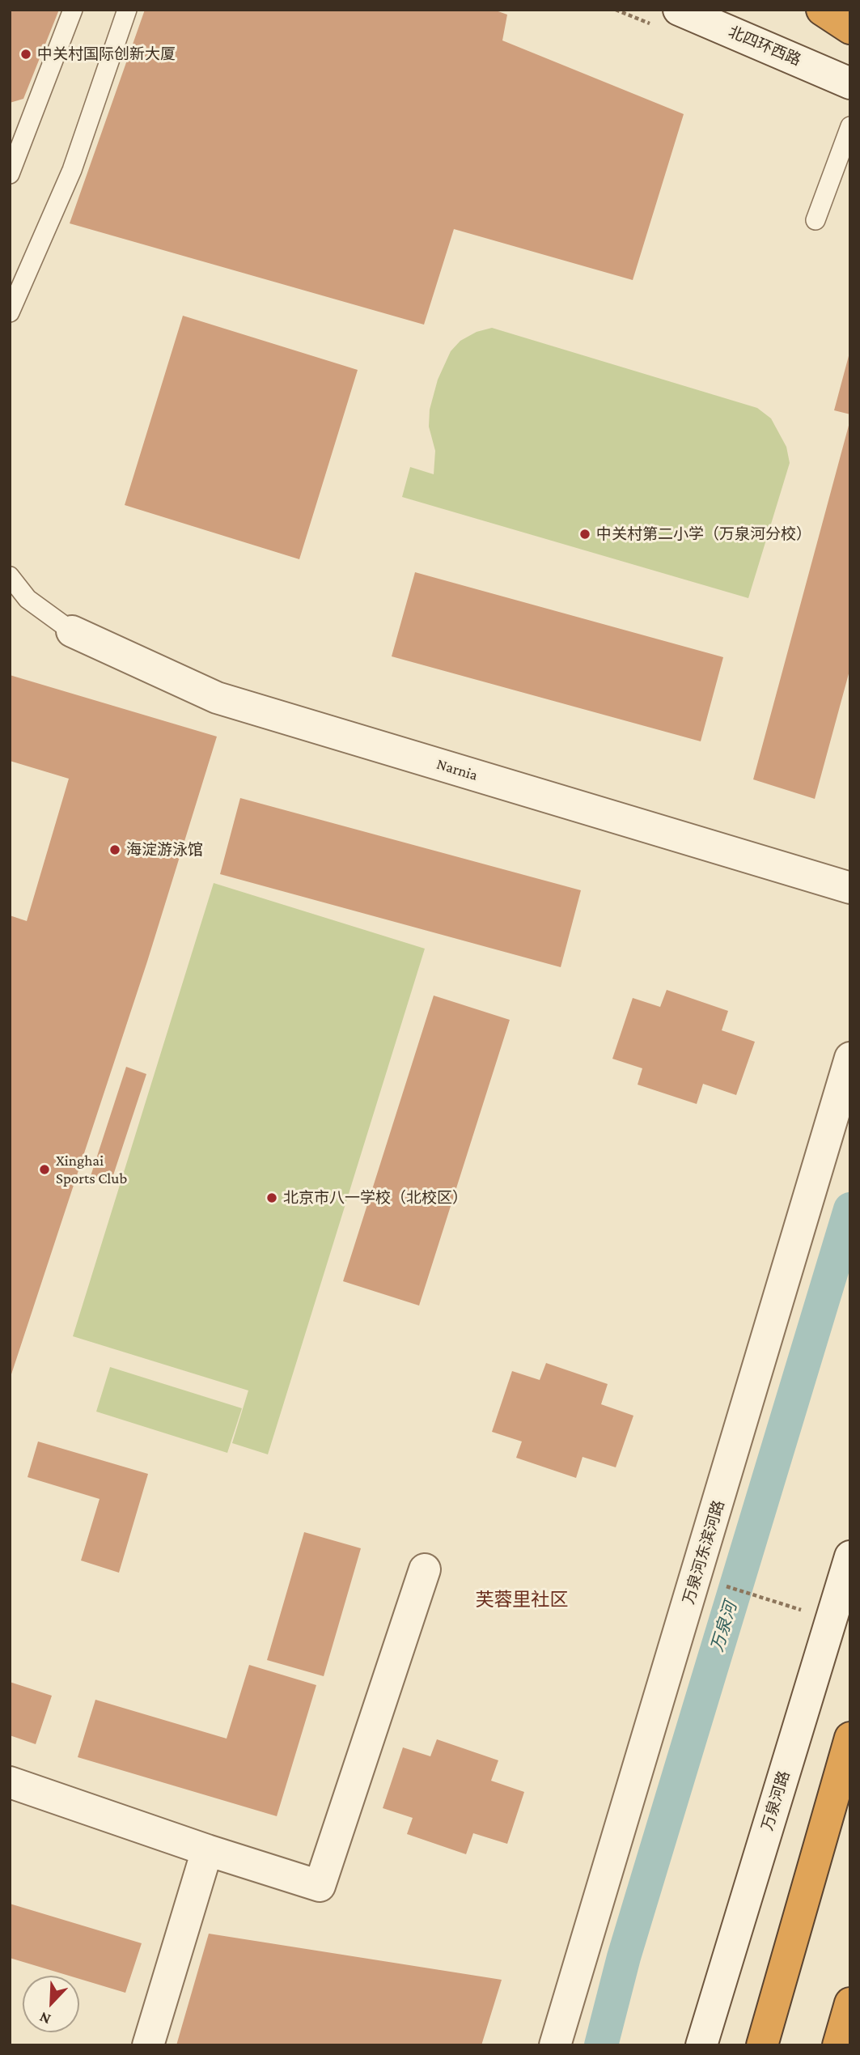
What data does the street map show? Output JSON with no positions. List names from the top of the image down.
{
  "streets": {
    "street": [
      "北四环西路",
      "Narnia",
      "万泉河东滨河路",
      "万泉河路"
    ]
  },
  "districts": ["芙蓉里社区"],
  "water": ["万泉河"],
  "places": [
    "中关村国际创新大厦",
    "中关村第二小学（万泉河分校）",
    "海淀游泳馆",
    "Xinghai Sports Club",
    "北京市八一学校（北校区）"
  ],
  "north": "bottom left"
}
